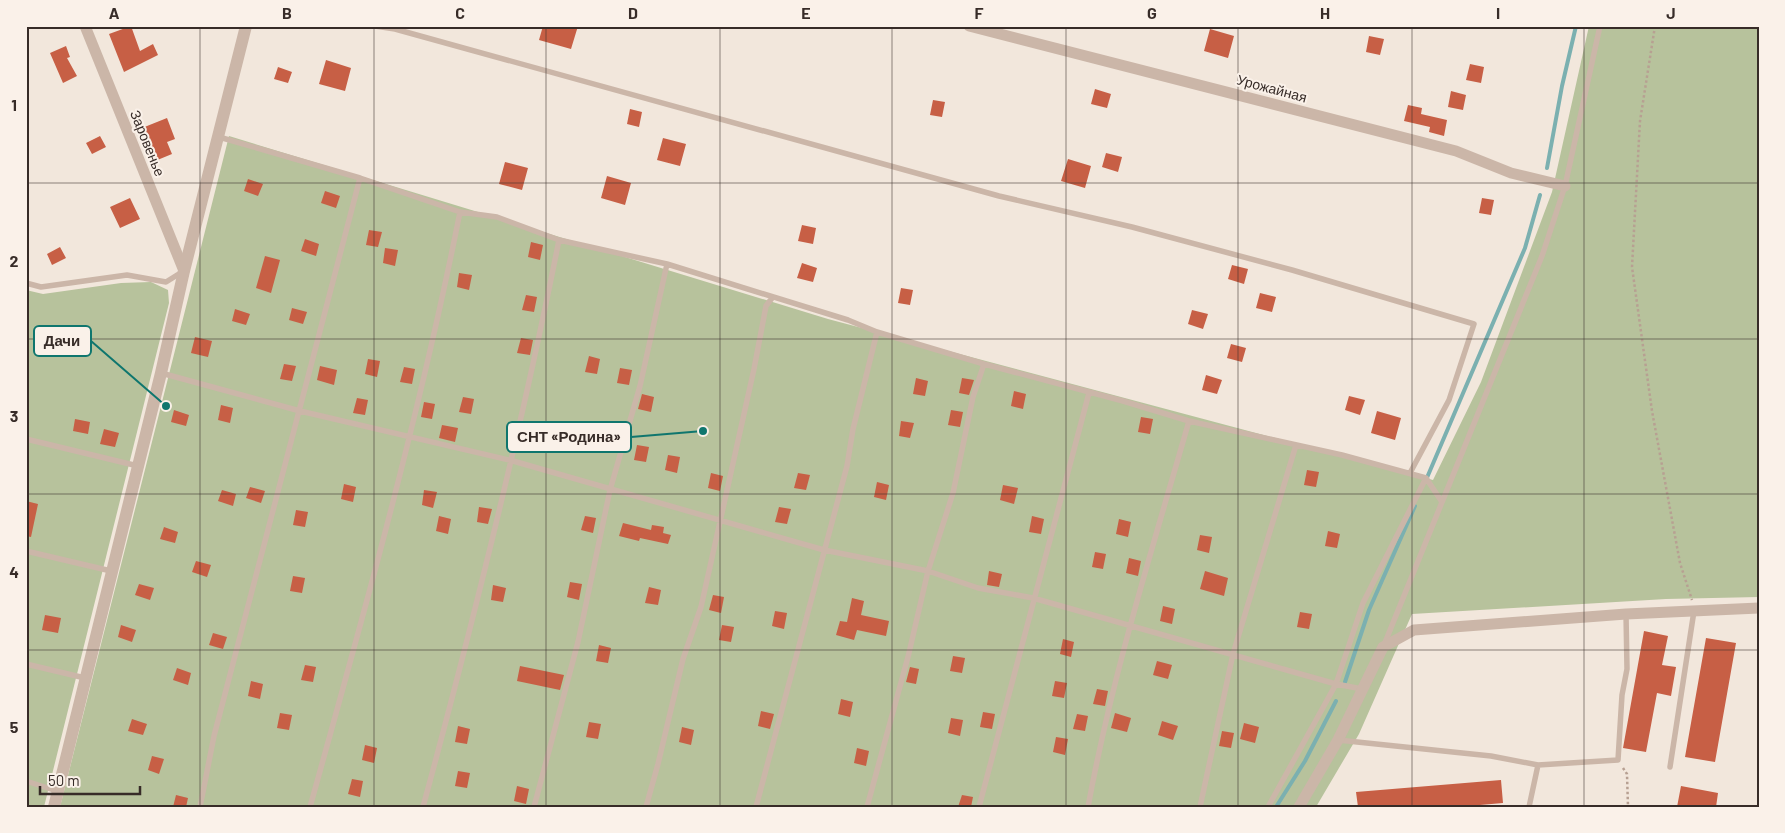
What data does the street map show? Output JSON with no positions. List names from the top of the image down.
{
  "streets": {
    "street": ["Урожайная", "Заровенье"]
  },
  "places": ["Дачи", "СНТ «Родина»"],
  "scale_bar": "50 m",
  "grid": {
    "columns": [
      "A",
      "B",
      "C",
      "D",
      "E",
      "F",
      "G",
      "H",
      "I",
      "J"
    ],
    "rows": [
      "1",
      "2",
      "3",
      "4",
      "5"
    ]
  }
}
